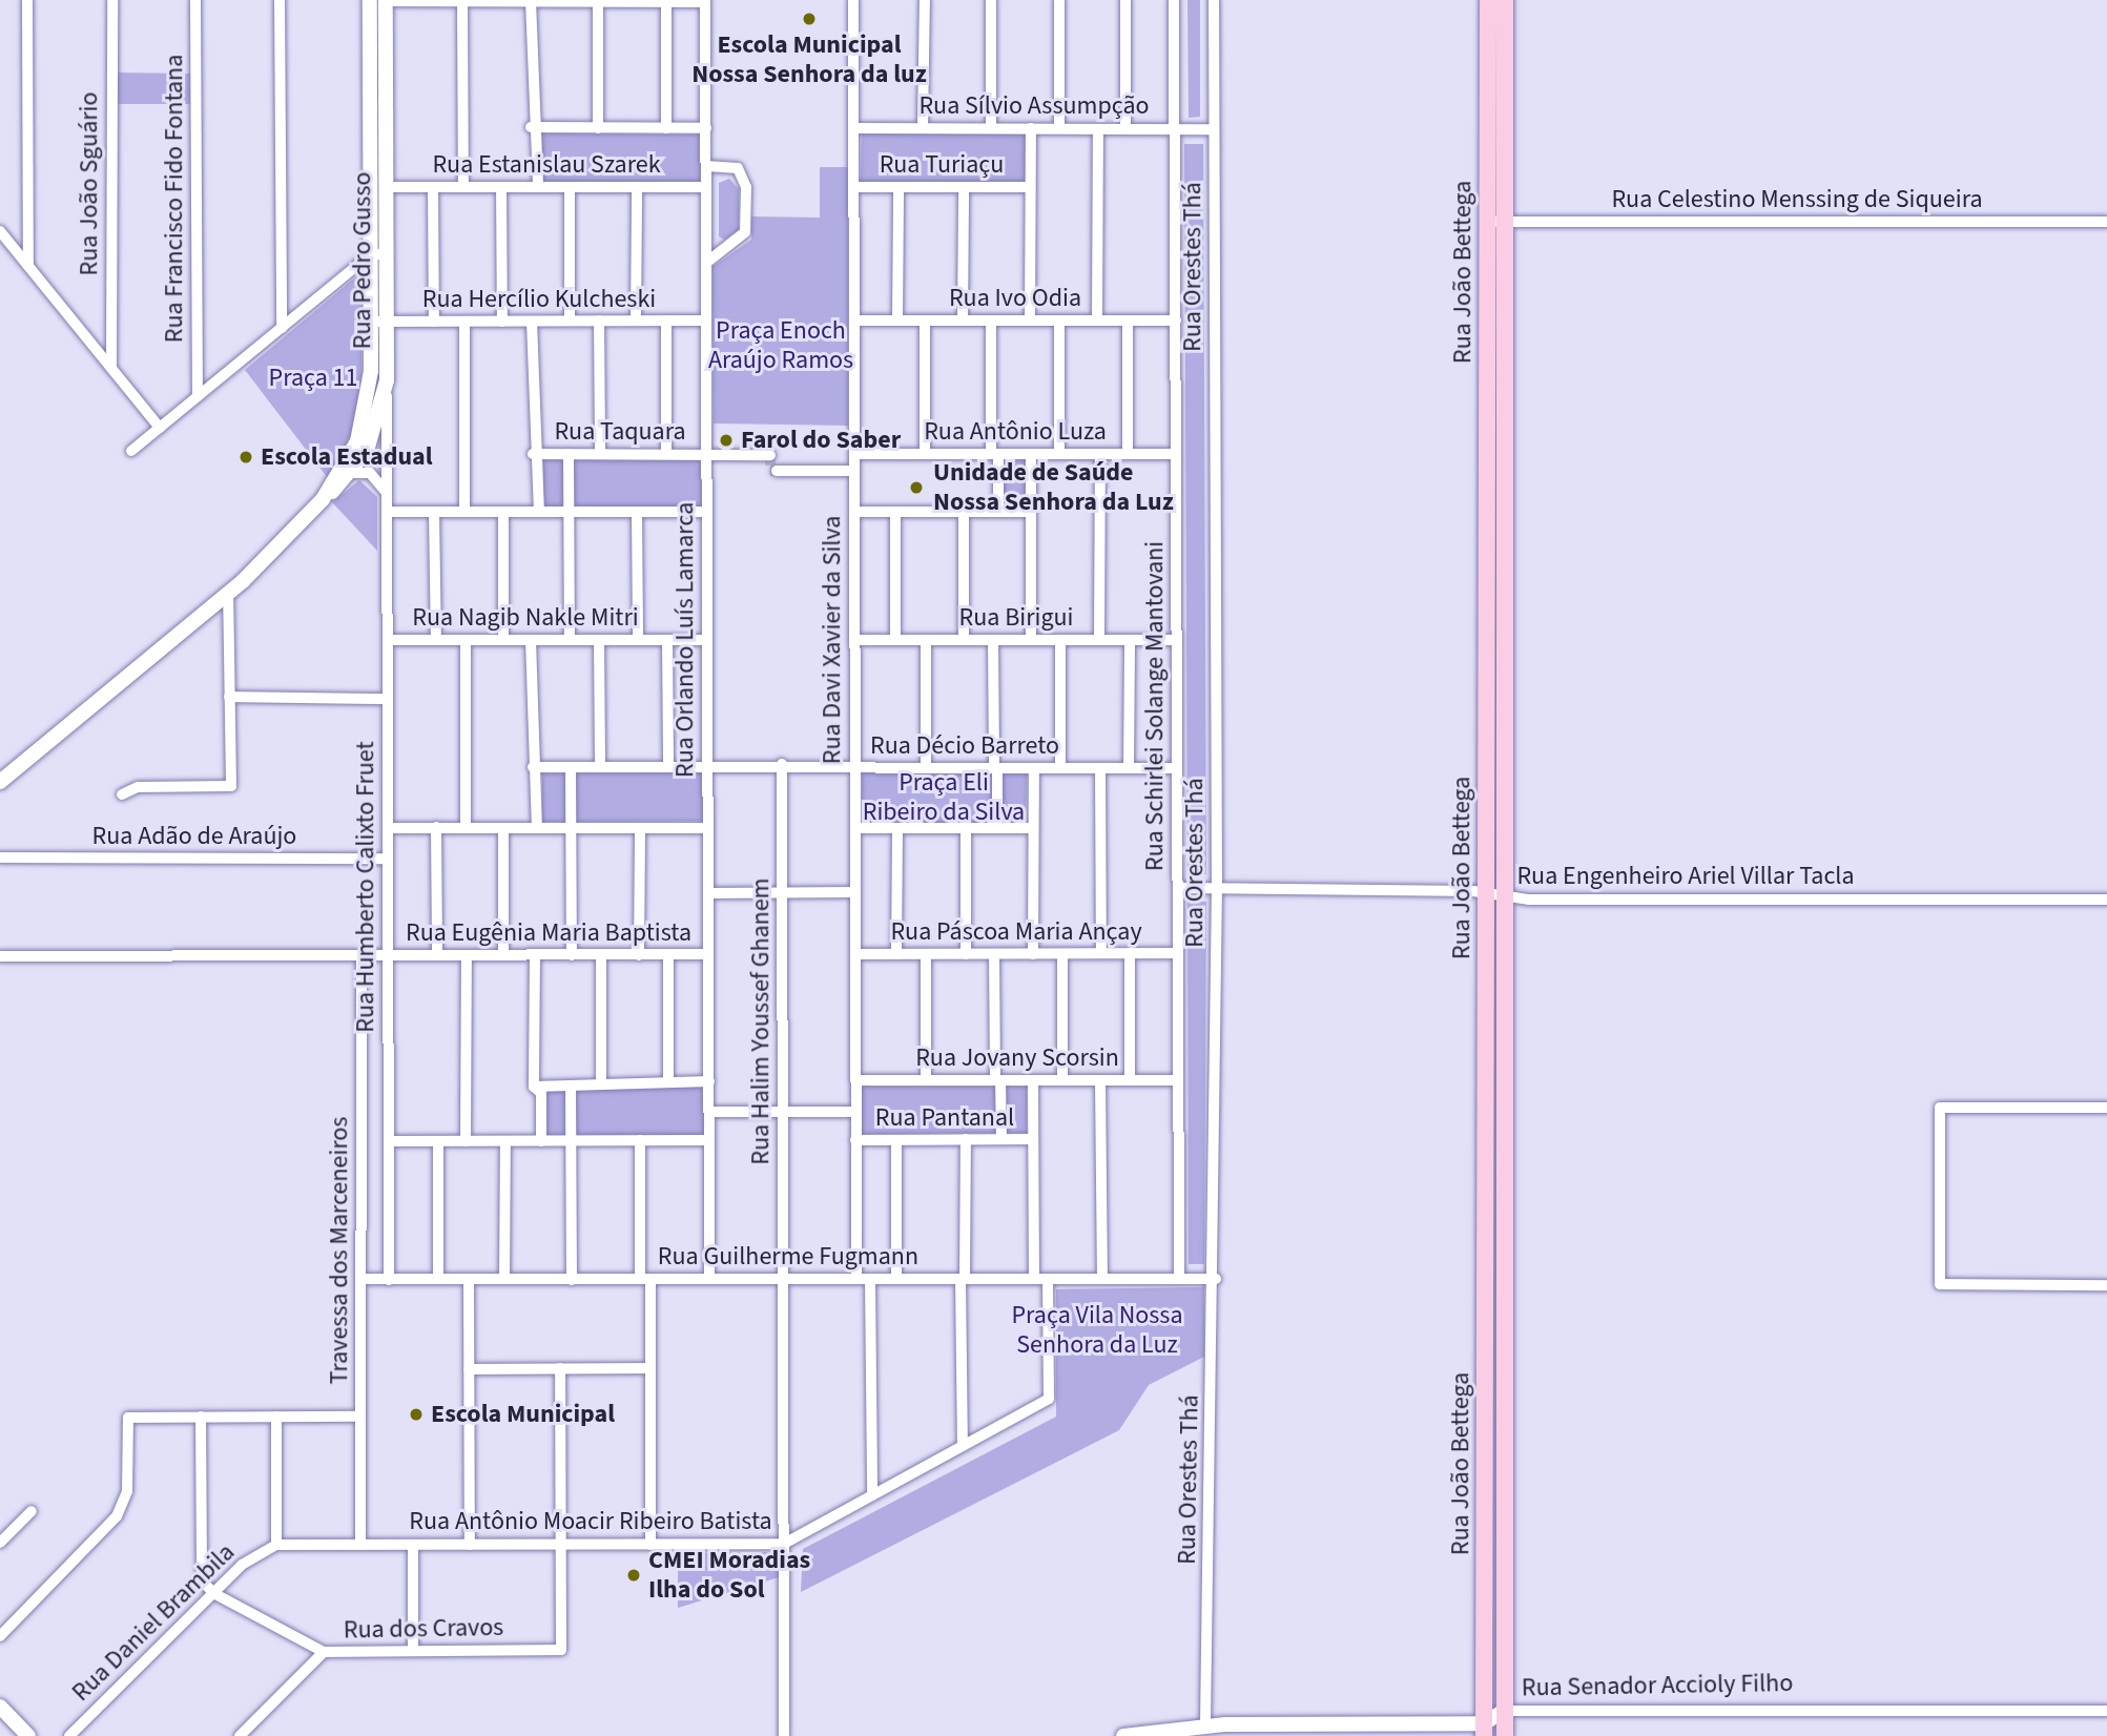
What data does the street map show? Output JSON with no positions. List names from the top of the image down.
{
  "streets": {
    "main road": ["Rua Pedro Gusso", "Rua João Bettega", "Rua Senador Accioly Filho"],
    "street": [
      "Rua Sílvio Assumpção",
      "Rua Estanislau Szarek",
      "Rua Turiaçu",
      "Rua João Sguário",
      "Rua Francisco Fido Fontana",
      "Rua Celestino Menssing de Siqueira",
      "Rua Orestes Thá",
      "Rua Ivo Odia",
      "Rua Hercílio Kulcheski",
      "Rua Taquara",
      "Rua Antônio Luza",
      "Rua Nagib Nakle Mitri",
      "Rua Birigui",
      "Rua Orlando Luís Lamarca",
      "Rua Davi Xavier da Silva",
      "Rua Schirlei Solange Mantovani",
      "Rua Décio Barreto",
      "Rua Adão de Araújo",
      "Rua Engenheiro Ariel Villar Tacla",
      "Rua Humberto Calixto Fruet",
      "Rua Páscoa Maria Ançay",
      "Rua Eugênia Maria Baptista",
      "Rua Halim Youssef Ghanem",
      "Rua Jovany Scorsin",
      "Rua Pantanal",
      "Travessa dos Marceneiros",
      "Rua Guilherme Fugmann",
      "Rua Antônio Moacir Ribeiro Batista",
      "Rua Daniel Brambila",
      "Rua dos Cravos"
    ]
  },
  "crossings": [
    ["Rua Sílvio Assumpção", "Rua Orestes Thá"],
    ["Rua Sílvio Assumpção", "Rua Davi Xavier da Silva"],
    ["Rua Sílvio Assumpção", "Rua Schirlei Solange Mantovani"],
    ["Rua Estanislau Szarek", "Rua Pedro Gusso"],
    ["Rua Estanislau Szarek", "Rua Orlando Luís Lamarca"],
    ["Rua Turiaçu", "Rua Davi Xavier da Silva"],
    ["Rua Celestino Menssing de Siqueira", "Rua João Bettega"],
    ["Rua Pedro Gusso", "Rua Hercílio Kulcheski"],
    ["Rua Pedro Gusso", "Rua Humberto Calixto Fruet"],
    ["Rua Orestes Thá", "Rua Engenheiro Ariel Villar Tacla"],
    ["Rua Orestes Thá", "Rua Guilherme Fugmann"],
    ["Rua João Bettega", "Rua Engenheiro Ariel Villar Tacla"],
    ["Rua João Bettega", "Rua Senador Accioly Filho"],
    ["Rua Ivo Odia", "Rua Davi Xavier da Silva"],
    ["Rua Ivo Odia", "Rua Schirlei Solange Mantovani"],
    ["Rua Hercílio Kulcheski", "Rua Orlando Luís Lamarca"],
    ["Rua Taquara", "Rua Orlando Luís Lamarca"],
    ["Rua Antônio Luza", "Rua Davi Xavier da Silva"],
    ["Rua Antônio Luza", "Rua Schirlei Solange Mantovani"],
    ["Rua Nagib Nakle Mitri", "Rua Orlando Luís Lamarca"],
    ["Rua Nagib Nakle Mitri", "Rua Humberto Calixto Fruet"],
    ["Rua Birigui", "Rua Davi Xavier da Silva"],
    ["Rua Birigui", "Rua Schirlei Solange Mantovani"],
    ["Rua Orlando Luís Lamarca", "Rua Décio Barreto"],
    ["Rua Orlando Luís Lamarca", "Rua Eugênia Maria Baptista"],
    ["Rua Orlando Luís Lamarca", "Rua Guilherme Fugmann"],
    ["Rua Davi Xavier da Silva", "Rua Décio Barreto"],
    ["Rua Davi Xavier da Silva", "Rua Páscoa Maria Ançay"],
    ["Rua Davi Xavier da Silva", "Rua Jovany Scorsin"],
    ["Rua Davi Xavier da Silva", "Rua Pantanal"],
    ["Rua Davi Xavier da Silva", "Rua Guilherme Fugmann"],
    ["Rua Schirlei Solange Mantovani", "Rua Décio Barreto"],
    ["Rua Schirlei Solange Mantovani", "Rua Engenheiro Ariel Villar Tacla"],
    ["Rua Schirlei Solange Mantovani", "Rua Páscoa Maria Ançay"],
    ["Rua Schirlei Solange Mantovani", "Rua Jovany Scorsin"],
    ["Rua Schirlei Solange Mantovani", "Rua Guilherme Fugmann"],
    ["Rua Décio Barreto", "Rua Halim Youssef Ghanem"],
    ["Rua Adão de Araújo", "Rua Humberto Calixto Fruet"],
    ["Rua Humberto Calixto Fruet", "Rua Eugênia Maria Baptista"],
    ["Rua Humberto Calixto Fruet", "Rua Guilherme Fugmann"],
    ["Rua Eugênia Maria Baptista", "Travessa dos Marceneiros"],
    ["Rua Halim Youssef Ghanem", "Rua Guilherme Fugmann"],
    ["Rua Halim Youssef Ghanem", "Rua Antônio Moacir Ribeiro Batista"],
    ["Travessa dos Marceneiros", "Rua Guilherme Fugmann"],
    ["Travessa dos Marceneiros", "Rua Antônio Moacir Ribeiro Batista"],
    ["Travessa dos Marceneiros", "Rua Daniel Brambila"],
    ["Rua Guilherme Fugmann", "Rua Antônio Moacir Ribeiro Batista"],
    ["Rua Antônio Moacir Ribeiro Batista", "Rua Daniel Brambila"],
    ["Rua Antônio Moacir Ribeiro Batista", "Rua dos Cravos"],
    ["Rua Daniel Brambila", "Rua dos Cravos"]
  ],
  "parks": [
    "Praça Enoch Araújo Ramos",
    "Praça 11",
    "Praça Eli Ribeiro da Silva",
    "Praça Vila Nossa Senhora da Luz"
  ],
  "places": [
    "Escola Municipal Nossa Senhora da luz",
    "Farol do Saber",
    "Escola Estadual",
    "Unidade de Saúde Nossa Senhora da Luz",
    "Escola Municipal",
    "CMEI Moradias Ilha do Sol"
  ]
}
